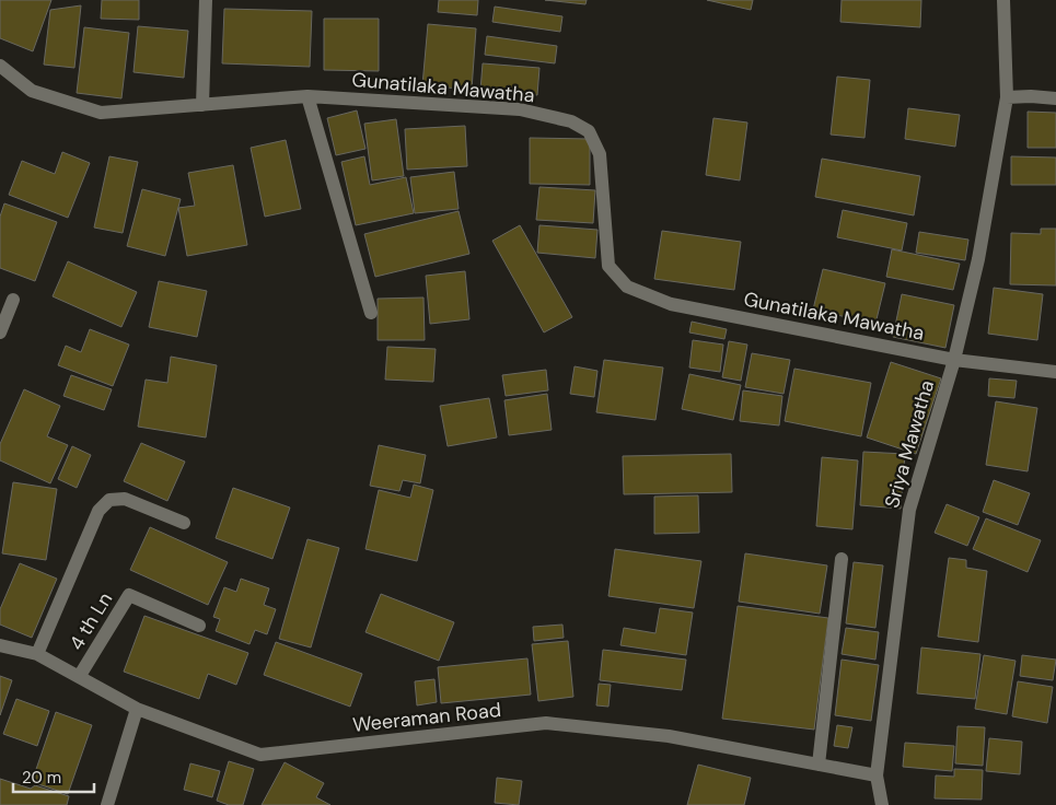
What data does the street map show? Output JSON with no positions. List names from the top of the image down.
{
  "streets": {
    "street": [
      "Gunatilaka Mawatha",
      "Sriya Mawatha",
      "4 th Ln",
      "Weeraman Road"
    ]
  },
  "crossings": [
    ["Gunatilaka Mawatha", "Sriya Mawatha"],
    ["Sriya Mawatha", "Weeraman Road"],
    ["4 th Ln", "Weeraman Road"]
  ],
  "scale_bar": "20 m"
}
